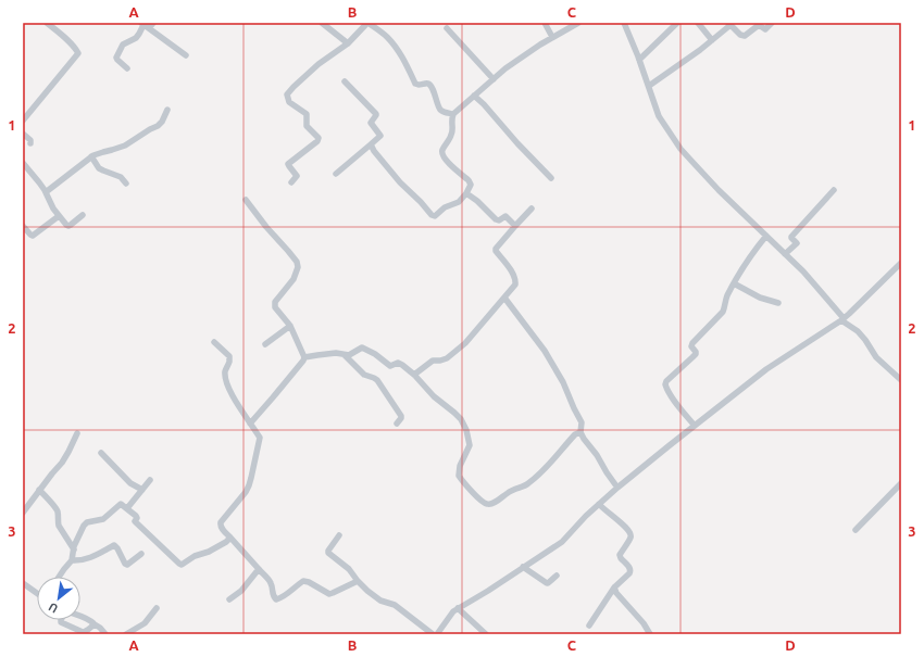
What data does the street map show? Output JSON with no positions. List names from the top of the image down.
{
  "north": "bottom left",
  "grid": {
    "columns": [
      "A",
      "B",
      "C",
      "D"
    ],
    "rows": ["1", "2", "3"]
  }
}
